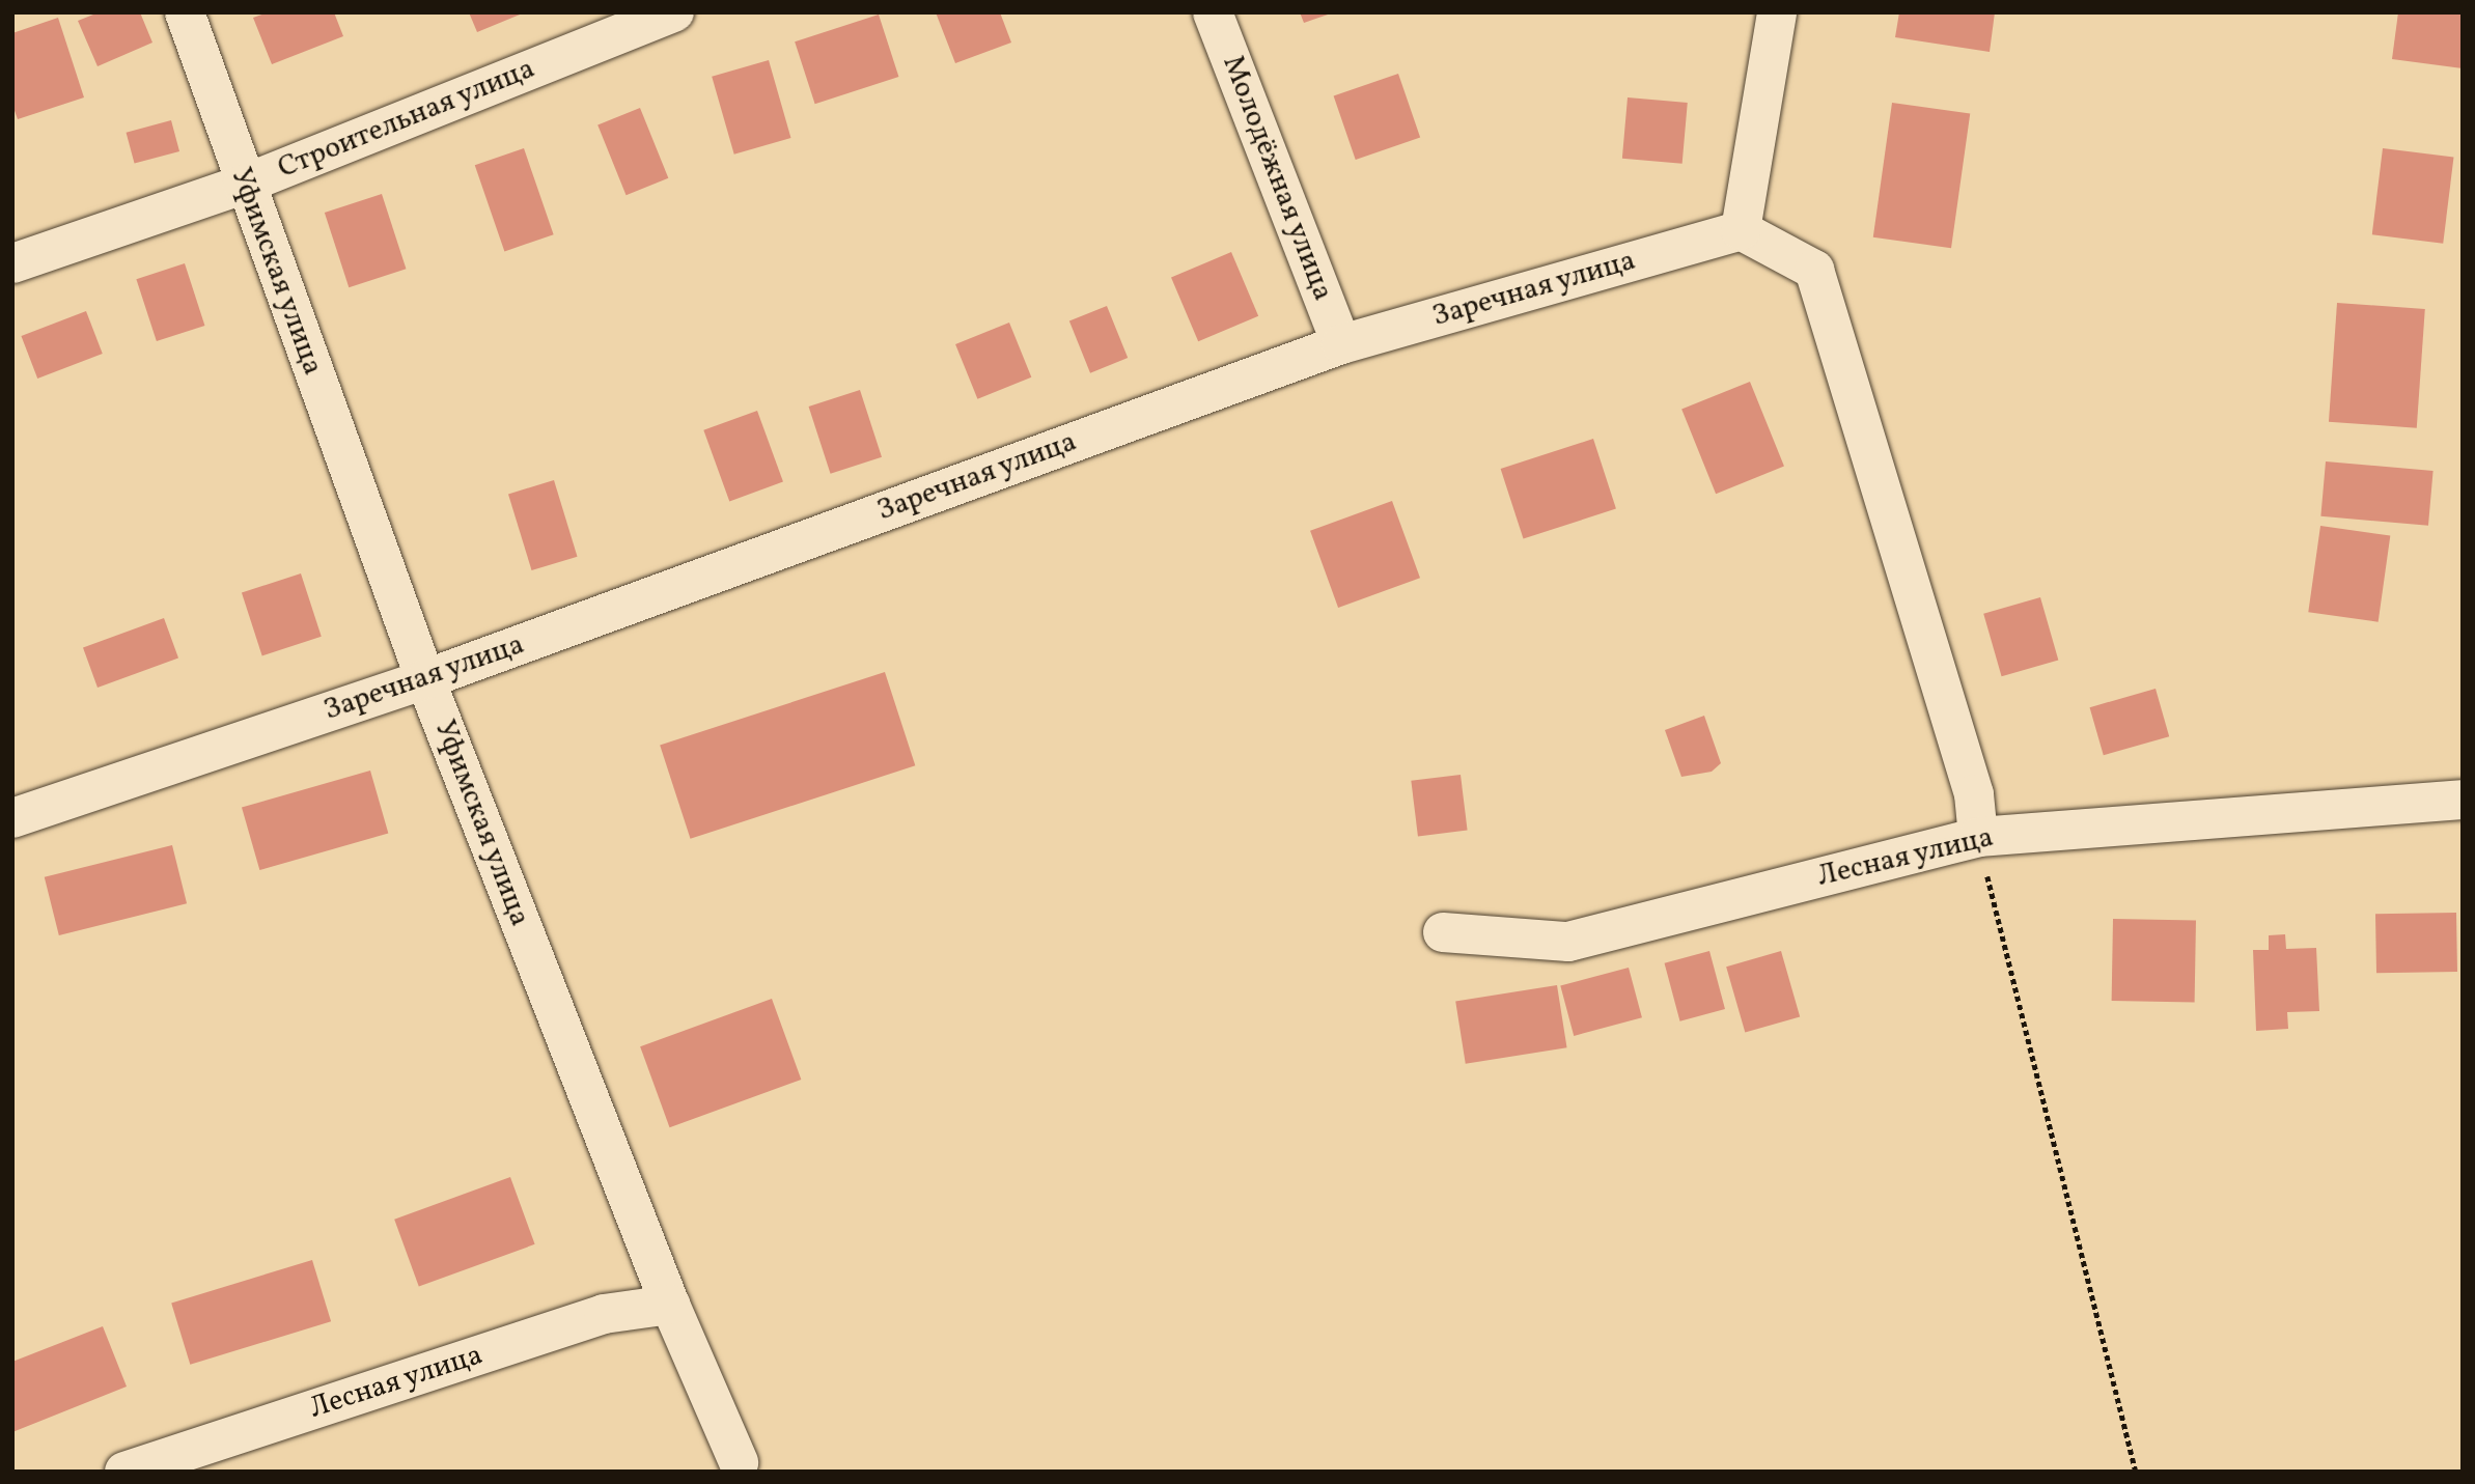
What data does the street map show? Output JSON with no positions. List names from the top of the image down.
{
  "streets": {
    "street": [
      "Строительная улица",
      "Молодёжная улица",
      "Уфимская улица",
      "Заречная улица",
      "Лесная улица"
    ]
  },
  "crossings": [
    ["Строительная улица", "Уфимская улица"],
    ["Молодёжная улица", "Заречная улица"],
    ["Уфимская улица", "Заречная улица"],
    ["Уфимская улица", "Лесная улица"]
  ]
}
